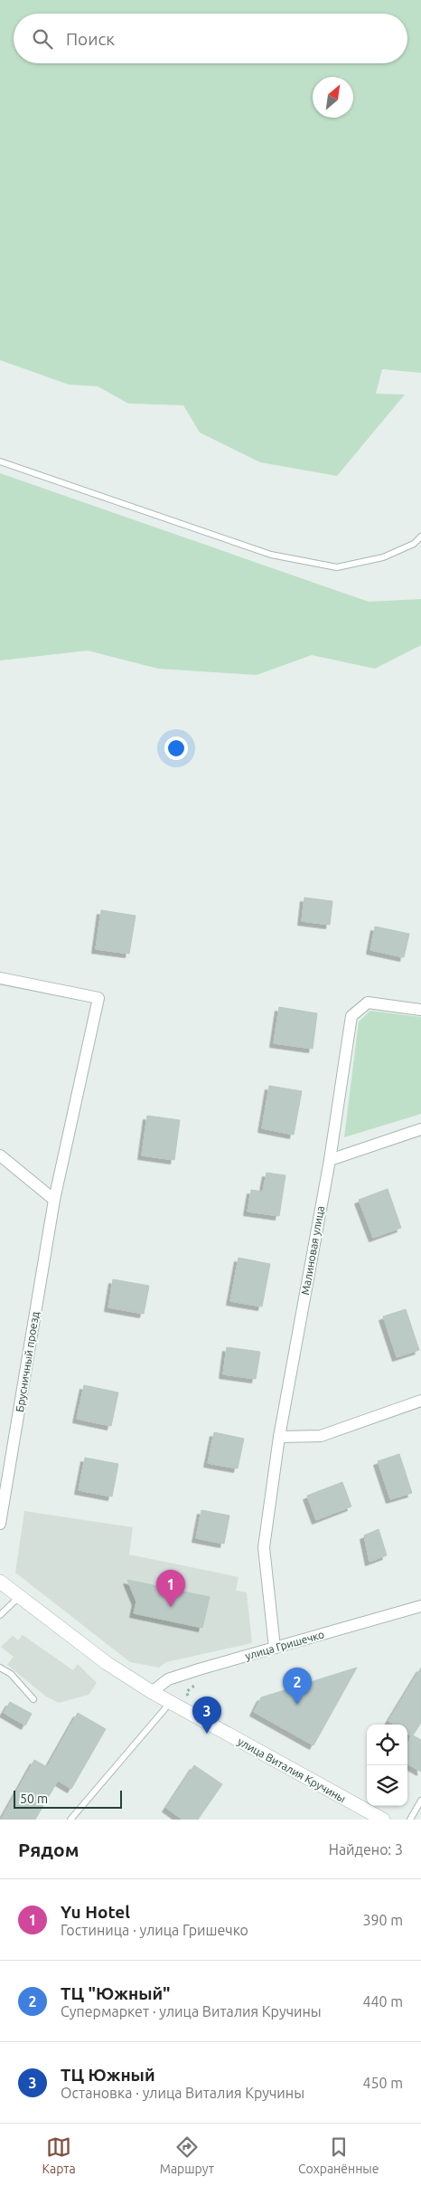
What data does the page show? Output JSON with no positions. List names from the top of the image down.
{
  "streets": {
    "street": [
      "Малиновая улица",
      "Брусничный проезд",
      "улица Гришечко",
      "улица Виталия Кручины"
    ]
  },
  "crossings": [
    ["Малиновая улица", "улица Гришечко"],
    ["улица Гришечко", "улица Виталия Кручины"]
  ],
  "scale_bar": "50 m",
  "north": "top right",
  "page": {
    "search": "Поиск",
    "pins": ["1", "2", "3"],
    "scale": "50 m",
    "heading": ["Рядом", "Найдено: 3"],
    "list": [
      {
        "mark": "1",
        "name": "Yu Hotel",
        "note": "Гостиница · улица Гришечко",
        "value": "390 m"
      },
      {
        "mark": "2",
        "name": "ТЦ \"Южный\"",
        "note": "Супермаркет · улица Виталия Кручины",
        "value": "440 m"
      },
      {
        "mark": "3",
        "name": "ТЦ Южный",
        "note": "Остановка · улица Виталия Кручины",
        "value": "450 m"
      }
    ],
    "nav": ["Карта", "Маршрут", "Сохранённые"]
  }
}
